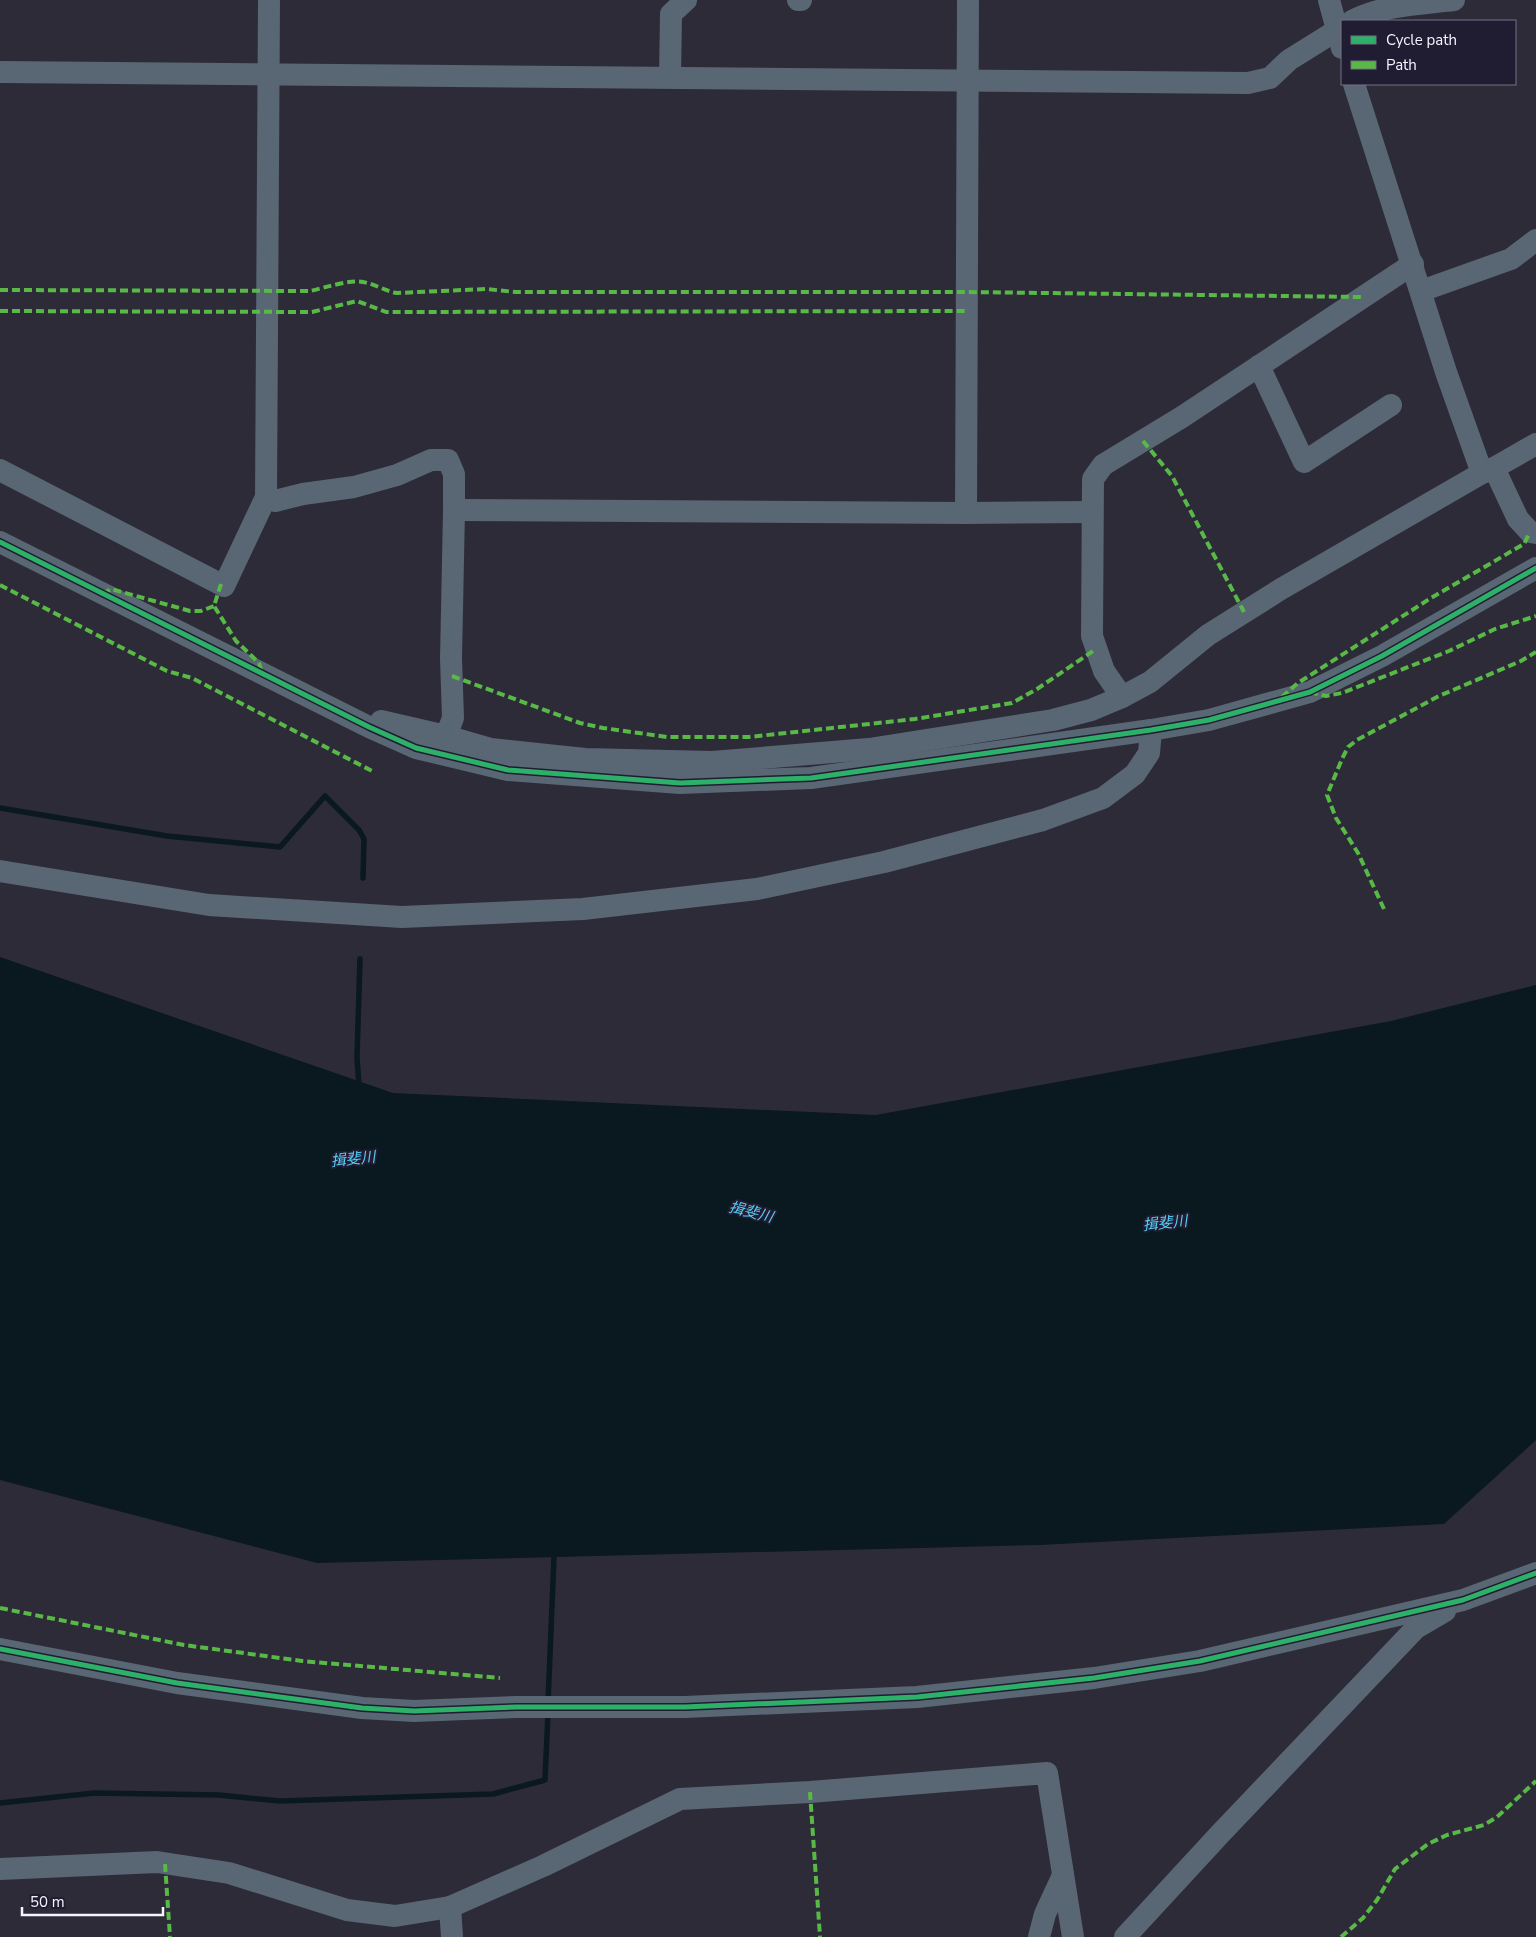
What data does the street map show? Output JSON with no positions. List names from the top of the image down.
{
  "water": ["揖斐川"],
  "legend": ["Cycle path", "Path"],
  "scale_bar": "50 m"
}
